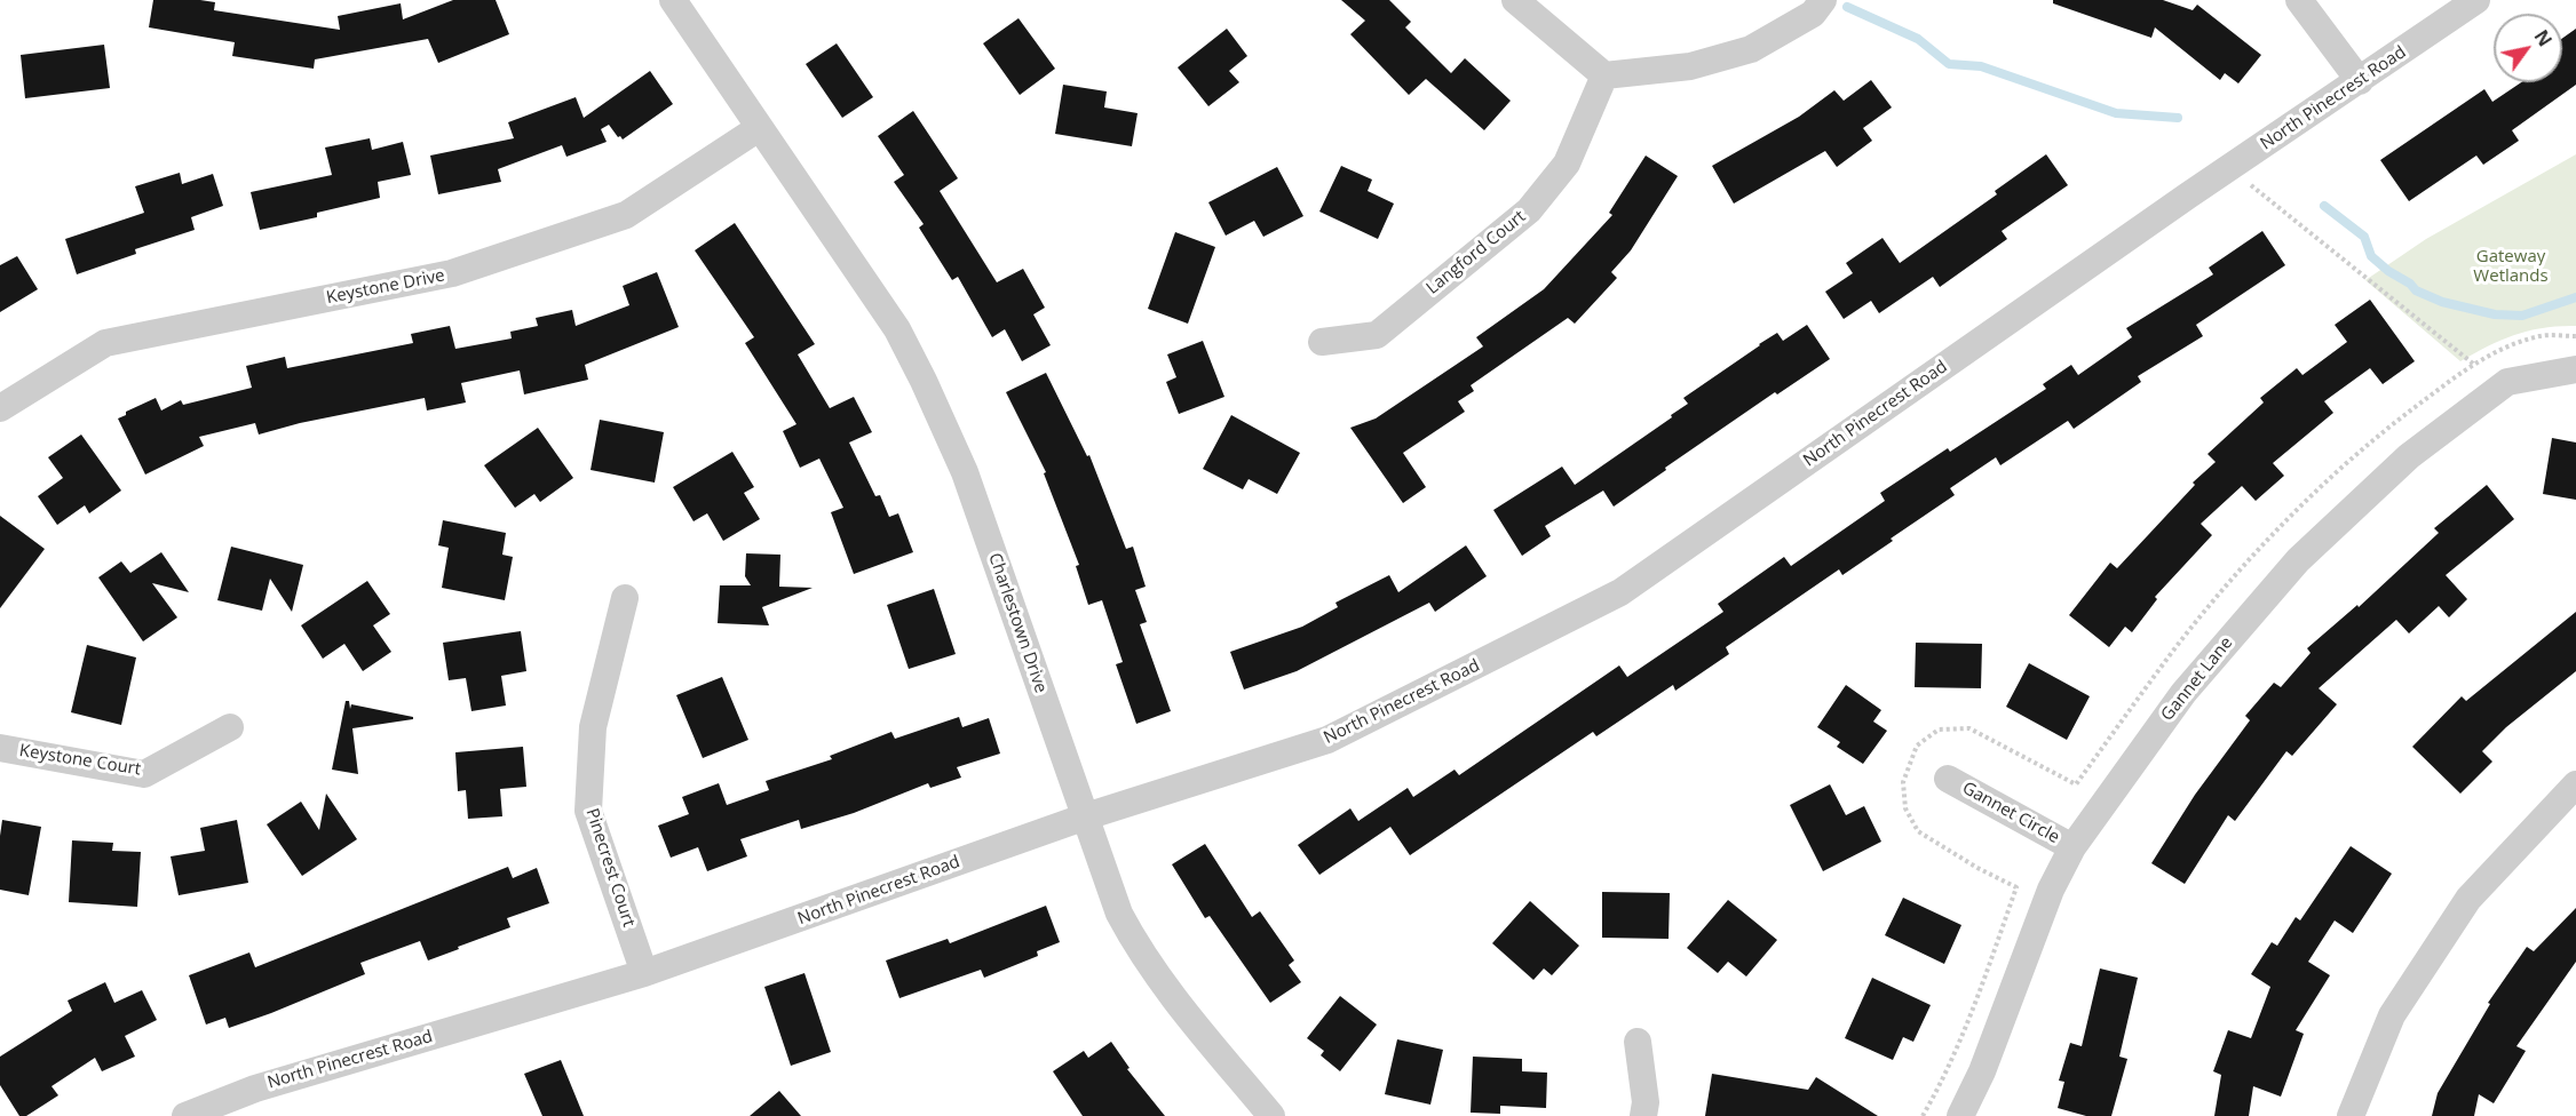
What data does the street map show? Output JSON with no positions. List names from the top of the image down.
{
  "streets": {
    "street": [
      "North Pinecrest Road",
      "Langford Court",
      "Keystone Drive",
      "Charlestown Drive",
      "Gannet Lane",
      "Keystone Court",
      "Gannet Circle",
      "Pinecrest Court"
    ]
  },
  "crossings": [
    ["North Pinecrest Road", "Charlestown Drive"],
    ["North Pinecrest Road", "Pinecrest Court"],
    ["Keystone Drive", "Charlestown Drive"],
    ["Gannet Lane", "Gannet Circle"]
  ],
  "parks": ["Gateway Wetlands"],
  "north": "top right"
}
